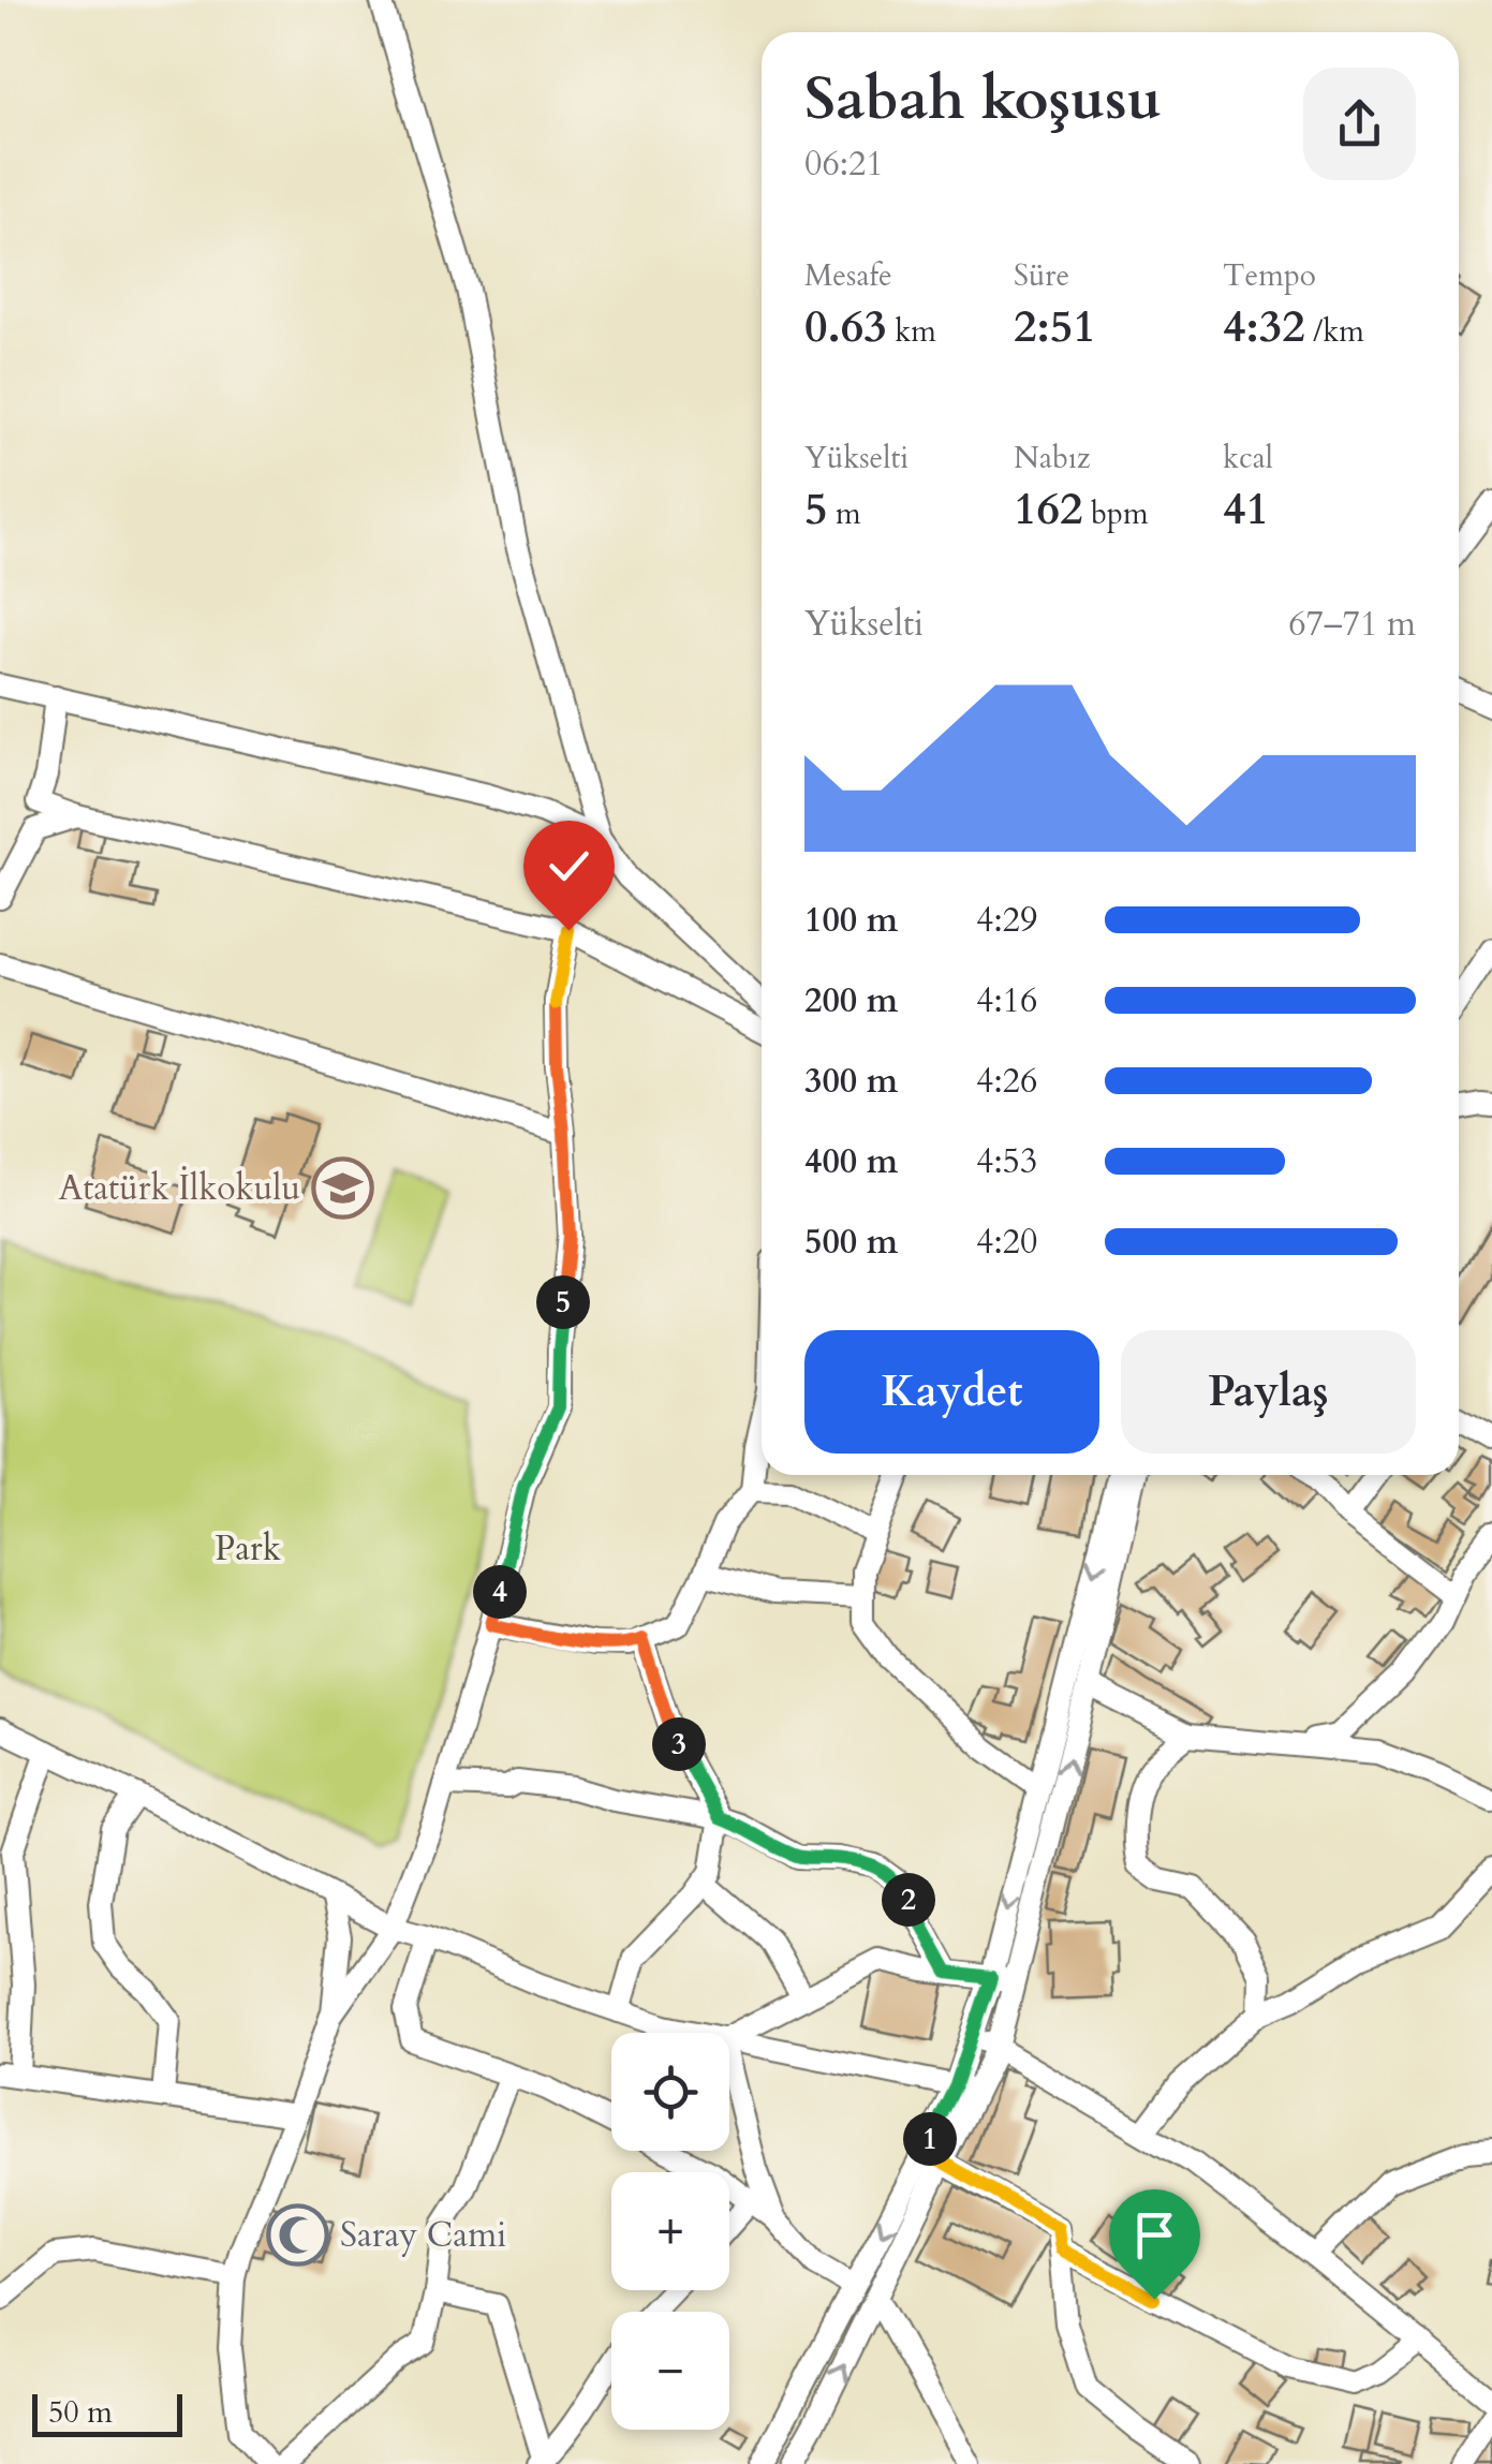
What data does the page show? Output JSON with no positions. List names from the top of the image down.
{
  "parks": ["Park"],
  "places": {
    "school or university": ["Atatürk İlkokulu"],
    "mosque": ["Saray Cami"]
  },
  "scale_bar": "50 m",
  "page": {
    "heading": ["Sabah koşusu", "06:21"],
    "stats": [
      ["Mesafe", "0.63 km"],
      ["Süre", "2:51"],
      ["Tempo", "4:32 /km"],
      ["Yükselti", "5 m"],
      ["Nabız", "162 bpm"],
      ["kcal", "41"]
    ],
    "chart": ["Yükselti", "67–71 m"],
    "list": [
      {
        "name": "100 m",
        "note": "4:29"
      },
      {
        "name": "200 m",
        "note": "4:16"
      },
      {
        "name": "300 m",
        "note": "4:26"
      },
      {
        "name": "400 m",
        "note": "4:53"
      },
      {
        "name": "500 m",
        "note": "4:20"
      }
    ],
    "pins": [
      "5",
      "4",
      "3",
      "2",
      "1"
    ],
    "buttons": ["Kaydet", "Paylaş"],
    "map_buttons": ["+", "−"],
    "scale": "50 m"
  }
}
